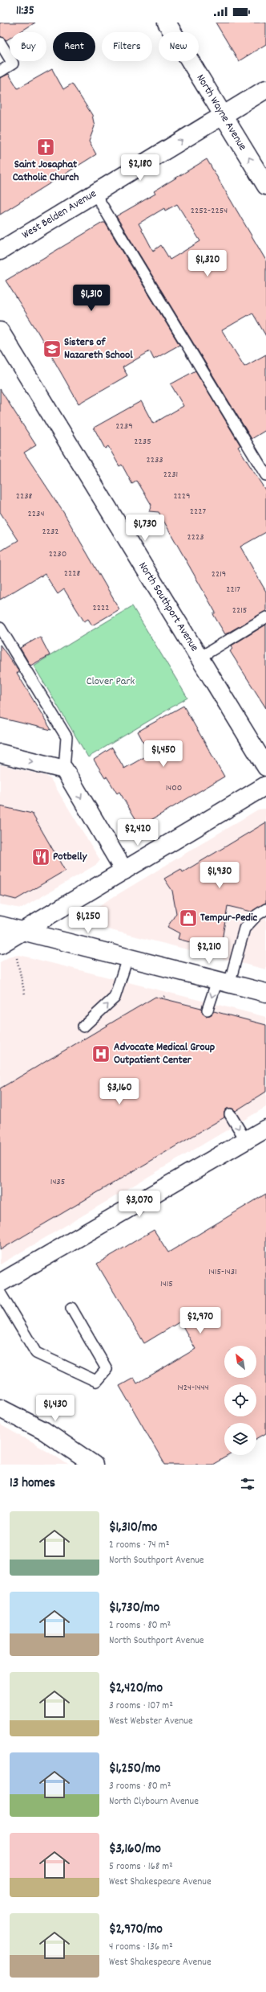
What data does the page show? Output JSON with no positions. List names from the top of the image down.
{
  "streets": {
    "street": ["North Wayne Avenue", "West Belden Avenue", "North Southport Avenue"]
  },
  "crossings": [
    ["North Wayne Avenue", "West Belden Avenue"]
  ],
  "one_way": ["North Wayne Avenue", "West Belden Avenue"],
  "parks": ["Clover Park"],
  "places": {
    "church": ["Saint Josaphat Catholic Church"],
    "school or university": ["Sisters of Nazareth School"],
    "restaurant": ["Potbelly"],
    "shop": ["Tempur-Pedic"],
    "hospital": ["Advocate Medical Group Outpatient Center"]
  },
  "house_numbers": [
    "2252-2254",
    "2239",
    "2235",
    "2233",
    "2231",
    "2238",
    "2229",
    "2227",
    "2234",
    "2232",
    "2223",
    "2230",
    "2228",
    "2219",
    "2217",
    "2222",
    "2215",
    "1400",
    "1435",
    "1415-1431",
    "1415",
    "1424-1444"
  ],
  "north": "top left",
  "page": {
    "status": "11:35",
    "chip": [
      "Buy",
      "Rent",
      "Filters",
      "New"
    ],
    "price": [
      "$2,180",
      "$1,320",
      "$1,310",
      "$1,730",
      "$1,450",
      "$2,420",
      "$1,930",
      "$1,250",
      "$2,210",
      "$3,160",
      "$3,070",
      "$2,970",
      "$1,430"
    ],
    "heading": "13 homes",
    "list": [
      {
        "name": "$1,310/mo",
        "note": "2 rooms · 74 m² · North Southport Avenue"
      },
      {
        "name": "$1,730/mo",
        "note": "2 rooms · 80 m² · North Southport Avenue"
      },
      {
        "name": "$2,420/mo",
        "note": "3 rooms · 107 m² · West Webster Avenue"
      },
      {
        "name": "$1,250/mo",
        "note": "3 rooms · 80 m² · North Clybourn Avenue"
      },
      {
        "name": "$3,160/mo",
        "note": "5 rooms · 168 m² · West Shakespeare Avenue"
      },
      {
        "name": "$2,970/mo",
        "note": "4 rooms · 136 m² · West Shakespeare Avenue"
      }
    ]
  }
}
